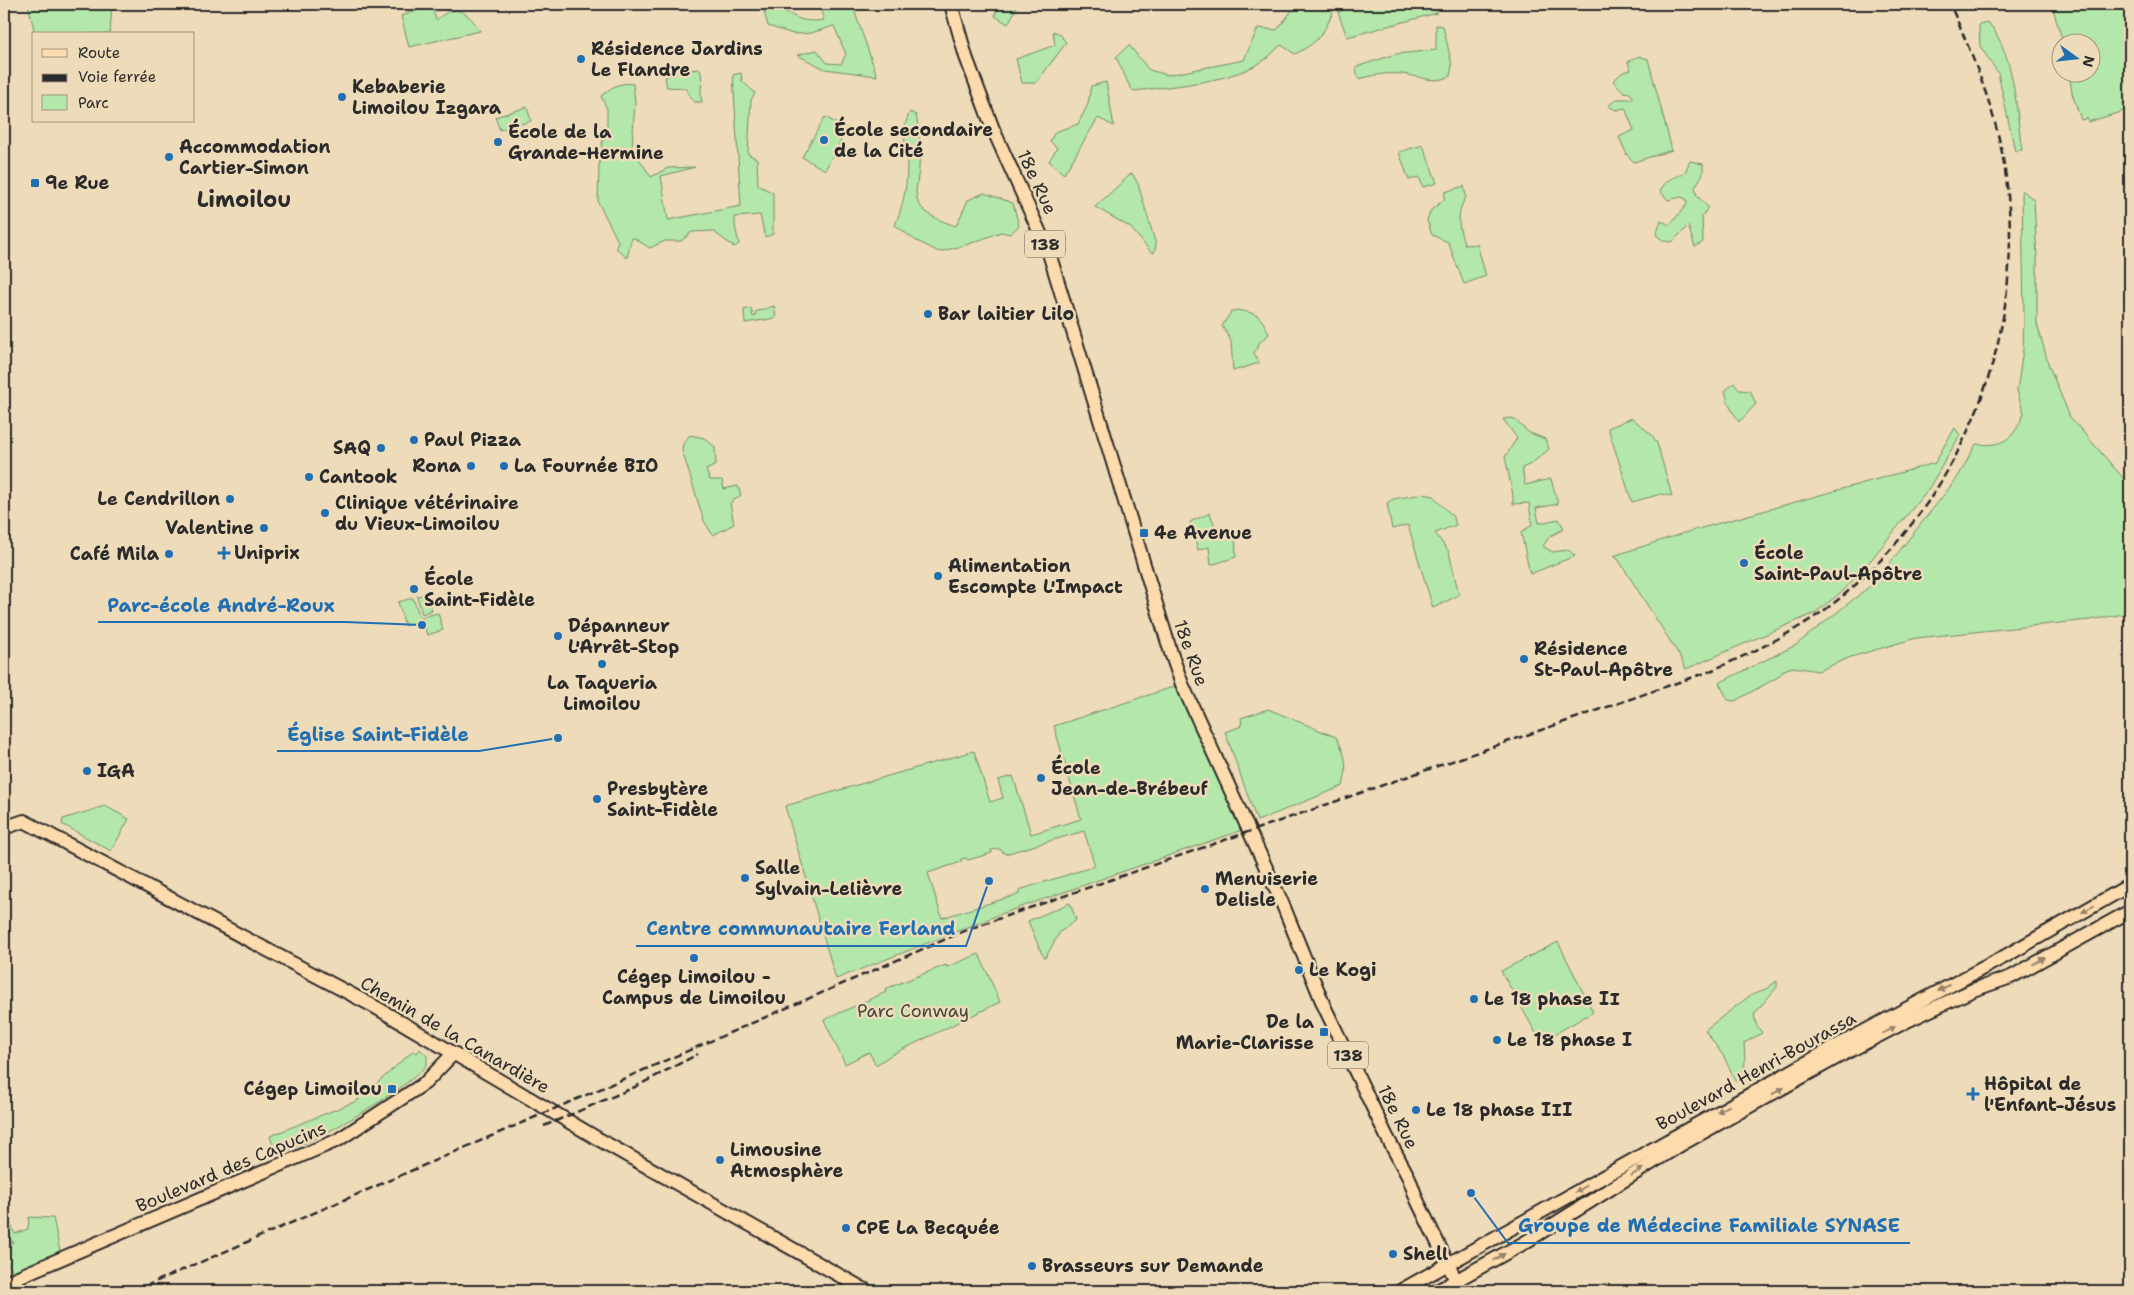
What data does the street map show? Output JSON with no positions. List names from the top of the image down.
{
  "streets": {
    "main road": [
      "18e Rue",
      "138",
      "Chemin de la Canardière",
      "Boulevard Henri-Bourassa",
      "Boulevard des Capucins"
    ]
  },
  "crossings": [
    ["18e Rue", "Boulevard Henri-Bourassa"],
    ["Chemin de la Canardière", "Boulevard des Capucins"]
  ],
  "districts": ["Limoilou"],
  "parks": ["Parc Conway"],
  "places": {
    "other": [
      "Résidence Jardins Le Flandre",
      "Kebaberie Limoilou Izgara",
      "École secondaire de la Cité",
      "École de la Grande-Hermine",
      "Accommodation Cartier-Simon",
      "Bar laitier Lilo",
      "Paul Pizza",
      "SAQ",
      "Rona",
      "La Fournée BIO",
      "Cantook",
      "Le Cendrillon",
      "Clinique vétérinaire du Vieux-Limoilou",
      "Valentine",
      "Café Mila",
      "École Saint-Paul-Apôtre",
      "Alimentation Escompte L'Impact",
      "École Saint-Fidèle",
      "Parc-école André-Roux",
      "Dépanneur L'Arrêt-Stop",
      "Résidence St-Paul-Apôtre",
      "La Taqueria Limoilou",
      "Église Saint-Fidèle",
      "IGA",
      "École Jean-de-Brébeuf",
      "Presbytère Saint-Fidèle",
      "Salle Sylvain-Lelièvre",
      "Centre communautaire Ferland",
      "Menuiserie Delisle",
      "Cégep Limoilou - Campus de Limoilou",
      "Le Kogi",
      "Le 18 phase II",
      "Le 18 phase I",
      "Le 18 phase III",
      "Limousine Atmosphère",
      "Groupe de Médecine Familiale SYNASE",
      "CPE La Becquée",
      "Shell",
      "Brasseurs sur Demande"
    ],
    "transit": [
      "9e Rue",
      "4e Avenue",
      "De la Marie-Clarisse",
      "Cégep Limoilou"
    ],
    "health": ["Uniprix", "Hôpital de l'Enfant-Jésus"]
  },
  "legend": ["Route", "Voie ferrée", "Parc"],
  "north": "right"
}
